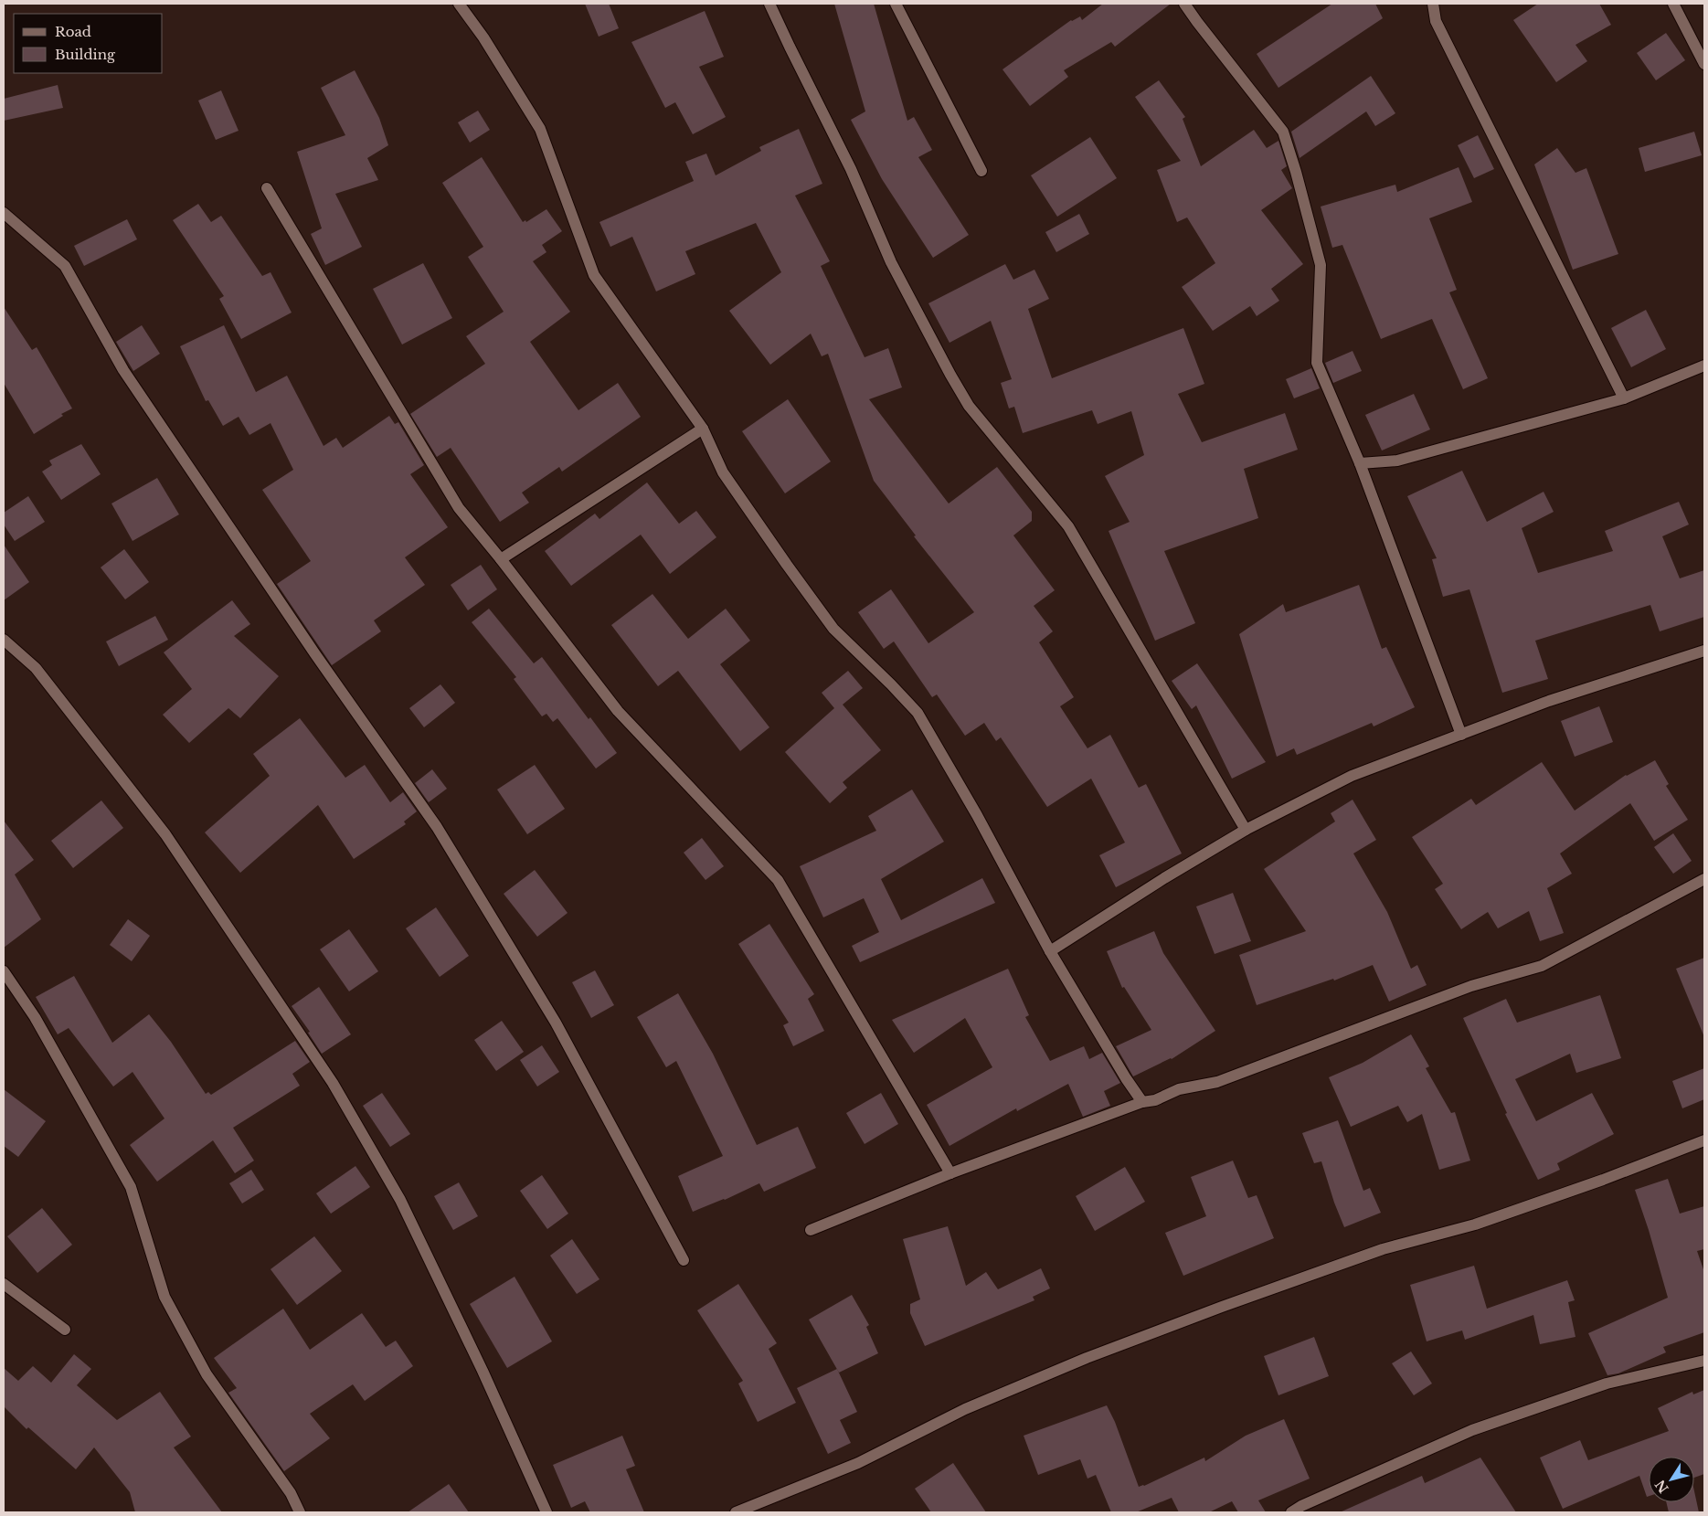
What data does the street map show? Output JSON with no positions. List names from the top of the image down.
{
  "legend": ["Road", "Building"],
  "north": "bottom left"
}
